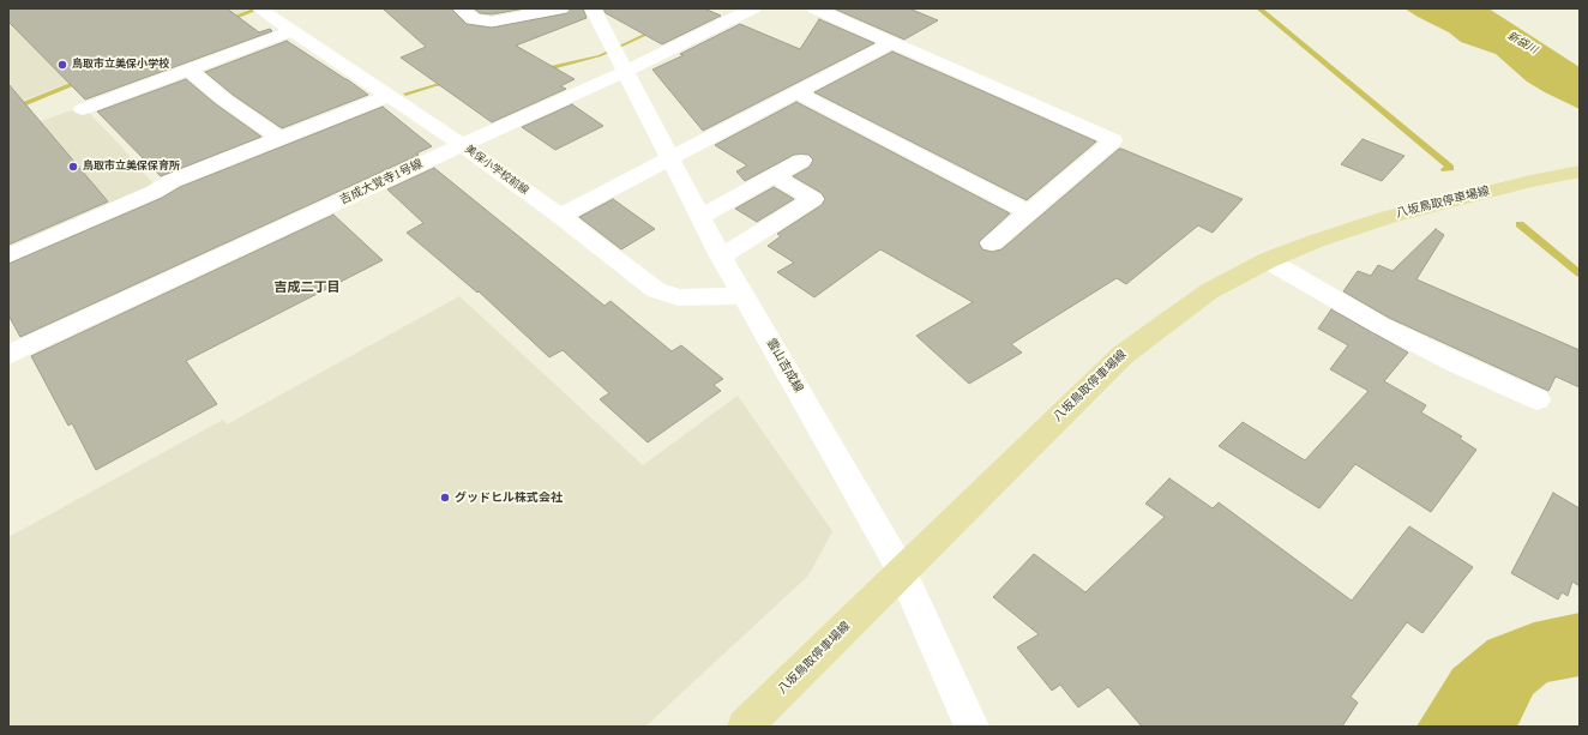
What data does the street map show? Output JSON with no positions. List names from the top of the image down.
{
  "streets": {
    "main road": ["八坂鳥取停車場線"],
    "street": ["美保小学校前線", "吉成大覚寺1号線", "雲山吉成線"]
  },
  "crossings": [
    ["美保小学校前線", "吉成大覚寺1号線"],
    ["美保小学校前線", "雲山吉成線"],
    ["吉成大覚寺1号線", "雲山吉成線"],
    ["八坂鳥取停車場線", "雲山吉成線"]
  ],
  "districts": ["吉成二丁目"],
  "water": ["新袋川"],
  "places": ["鳥取市立美保小学校", "鳥取市立美保保育所", "グッドヒル株式会社"]
}
